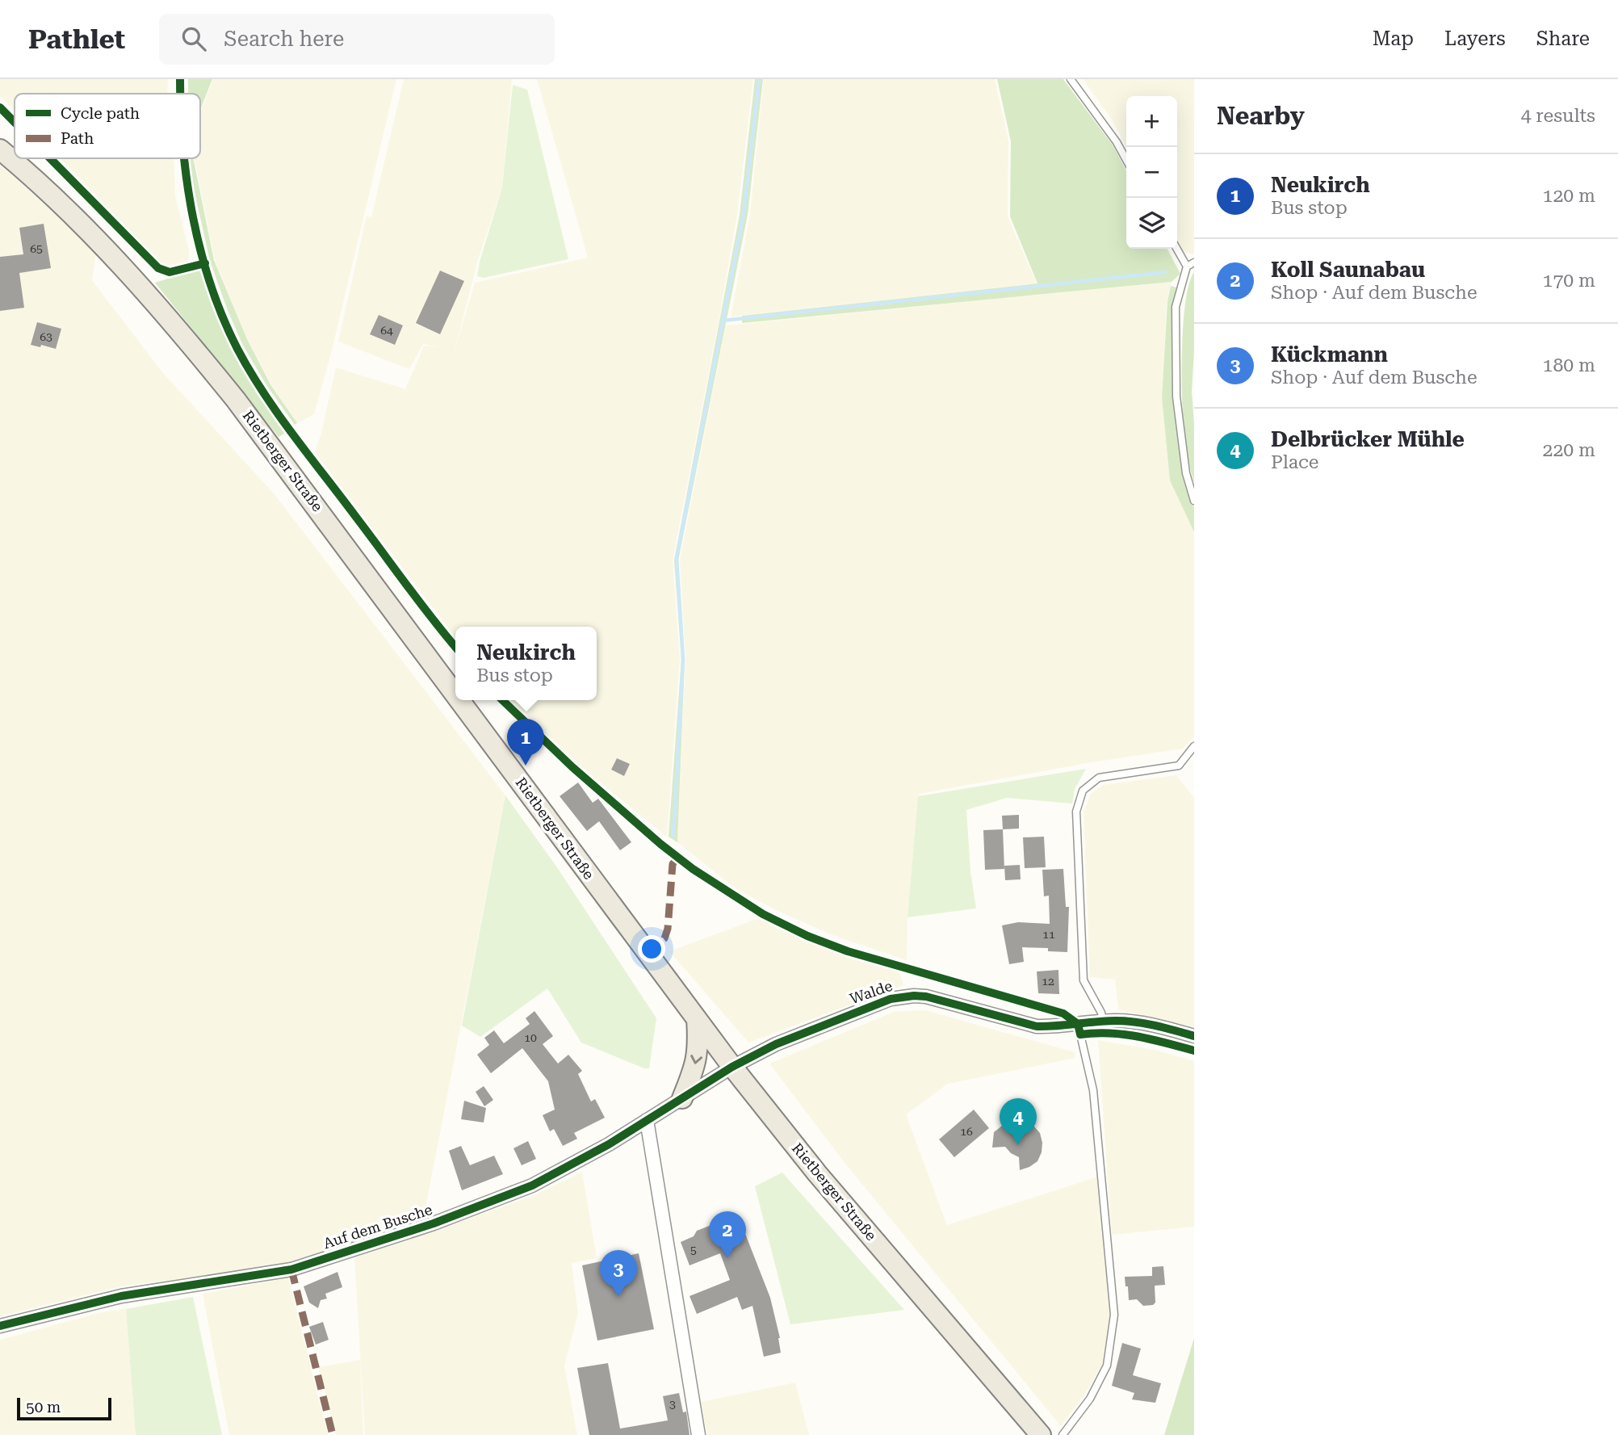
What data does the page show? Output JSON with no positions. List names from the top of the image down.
{
  "streets": {
    "main road": ["Rietberger Straße"],
    "street": ["Walde", "Auf dem Busche"]
  },
  "crossings": [
    ["Rietberger Straße", "Walde"],
    ["Rietberger Straße", "Auf dem Busche"],
    ["Walde", "Auf dem Busche"]
  ],
  "house_numbers": [
    "65",
    "64",
    "63",
    "11",
    "12",
    "10",
    "16",
    "5",
    "3"
  ],
  "legend": ["Cycle path", "Path"],
  "scale_bar": "50 m",
  "page": {
    "header": "Pathlet",
    "search": "Search here",
    "nav": ["Map", "Layers", "Share"],
    "heading": ["Nearby", "4 results"],
    "map_buttons": ["+", "−"],
    "list": [
      {
        "mark": "1",
        "name": "Neukirch",
        "note": "Bus stop",
        "value": "120 m"
      },
      {
        "mark": "2",
        "name": "Koll Saunabau",
        "note": "Shop · Auf dem Busche",
        "value": "170 m"
      },
      {
        "mark": "3",
        "name": "Kückmann",
        "note": "Shop · Auf dem Busche",
        "value": "180 m"
      },
      {
        "mark": "4",
        "name": "Delbrücker Mühle",
        "note": "Place",
        "value": "220 m"
      }
    ],
    "popup": ["Neukirch", "Bus stop"],
    "pins": [
      "1",
      "4",
      "2",
      "3"
    ],
    "scale": "50 m"
  }
}
